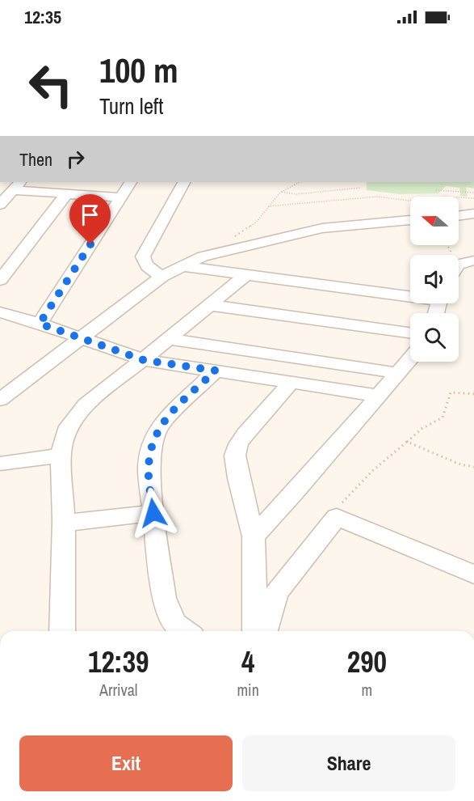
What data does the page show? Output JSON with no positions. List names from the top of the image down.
{
  "north": "left",
  "page": {
    "status": "12:35",
    "turn": ["100 m", "Turn left"],
    "then": "Then",
    "eta": [
      "12:39",
      "Arrival",
      "4",
      "min",
      "290",
      "m"
    ],
    "buttons": ["Exit", "Share"]
  }
}
